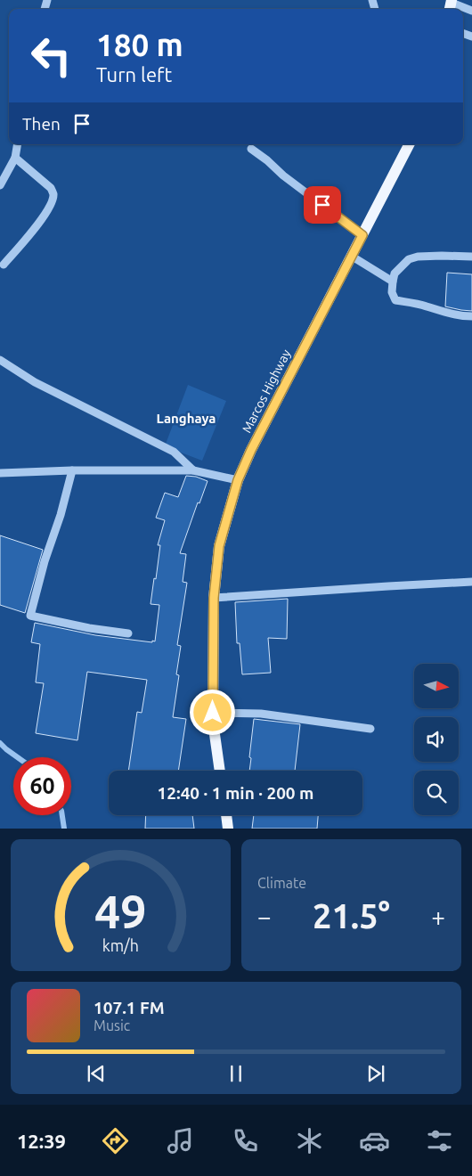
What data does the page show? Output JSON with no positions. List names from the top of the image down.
{
  "streets": {
    "main road": ["Marcos Highway"]
  },
  "districts": ["Langhaya"],
  "north": "right",
  "page": {
    "turn": ["180 m", "Turn left"],
    "then": "Then",
    "limit": "60",
    "trip": "12:40 · 1 min · 200 m",
    "tile": "Climate",
    "heat": ["−", "21.5°", "+"],
    "song": ["107.1 FM", "Music"],
    "tabs": "12:39",
    "gauge": ["49", "km/h"]
  }
}
